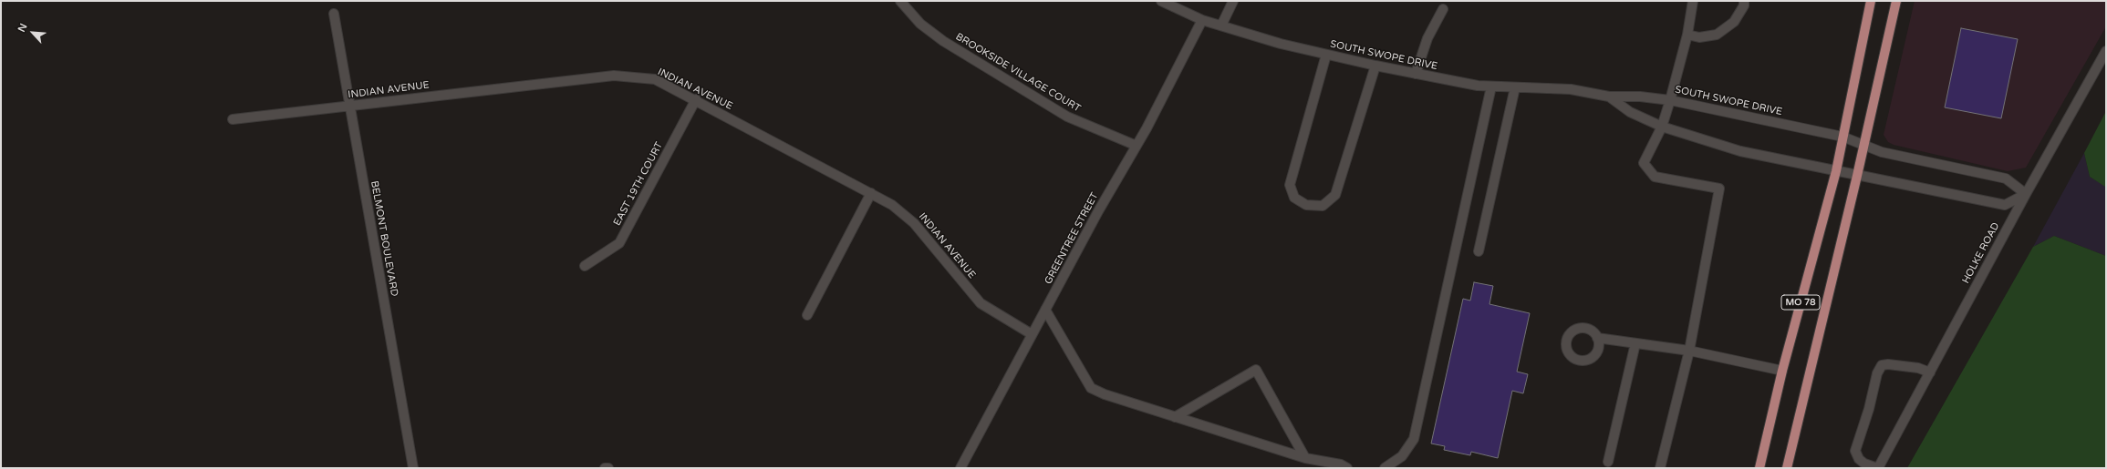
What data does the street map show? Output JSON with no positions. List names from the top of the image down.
{
  "streets": {
    "main road": ["MO 78"],
    "street": [
      "SOUTH SWOPE DRIVE",
      "BROOKSIDE VILLAGE COURT",
      "INDIAN AVENUE",
      "EAST 19TH COURT",
      "BELMONT BOULEVARD",
      "GREENTREE STREET",
      "HOLKE ROAD"
    ]
  },
  "crossings": [
    ["SOUTH SWOPE DRIVE", "GREENTREE STREET"],
    ["SOUTH SWOPE DRIVE", "HOLKE ROAD"],
    ["SOUTH SWOPE DRIVE", "MO 78"],
    ["BROOKSIDE VILLAGE COURT", "GREENTREE STREET"],
    ["INDIAN AVENUE", "EAST 19TH COURT"],
    ["INDIAN AVENUE", "BELMONT BOULEVARD"],
    ["INDIAN AVENUE", "GREENTREE STREET"]
  ],
  "north": "top left"
}
